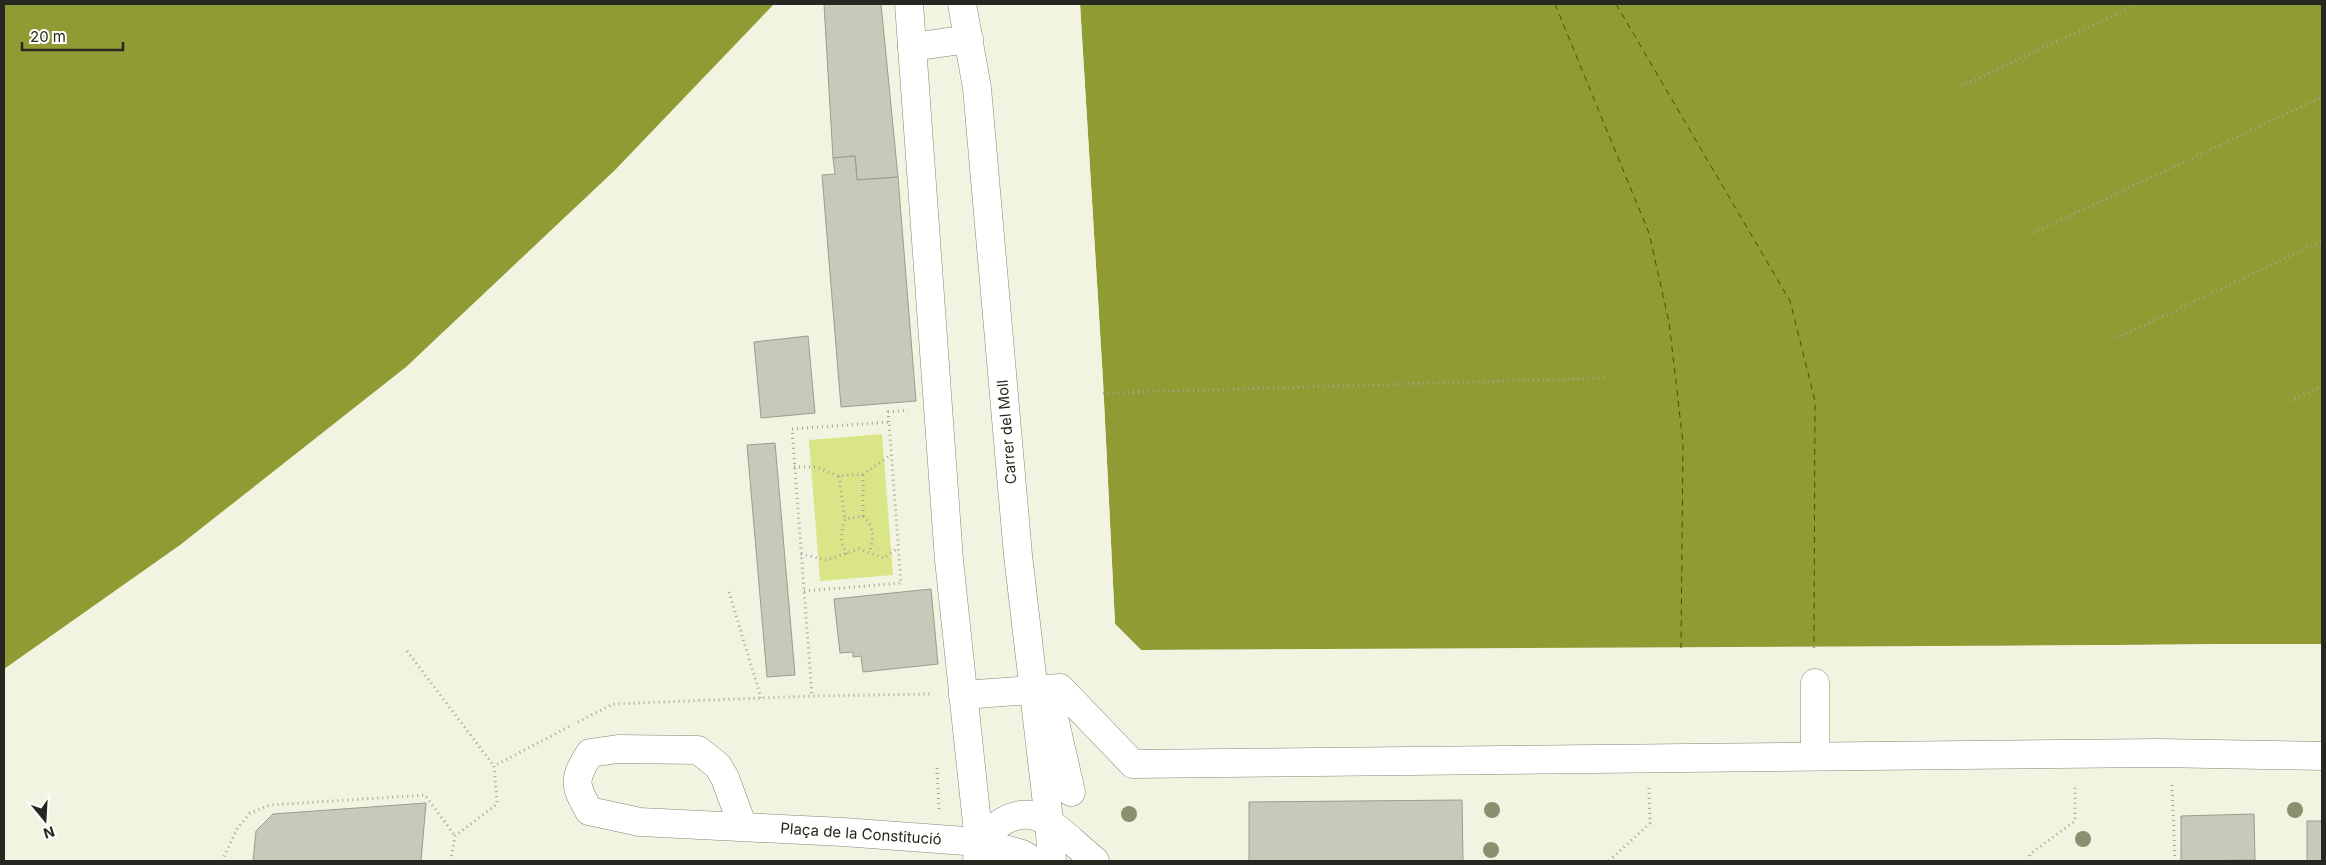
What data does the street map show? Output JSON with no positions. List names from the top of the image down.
{
  "streets": {
    "street": ["Carrer del Moll", "Plaça de la Constitució"]
  },
  "scale_bar": "20 m",
  "north": "bottom"
}
